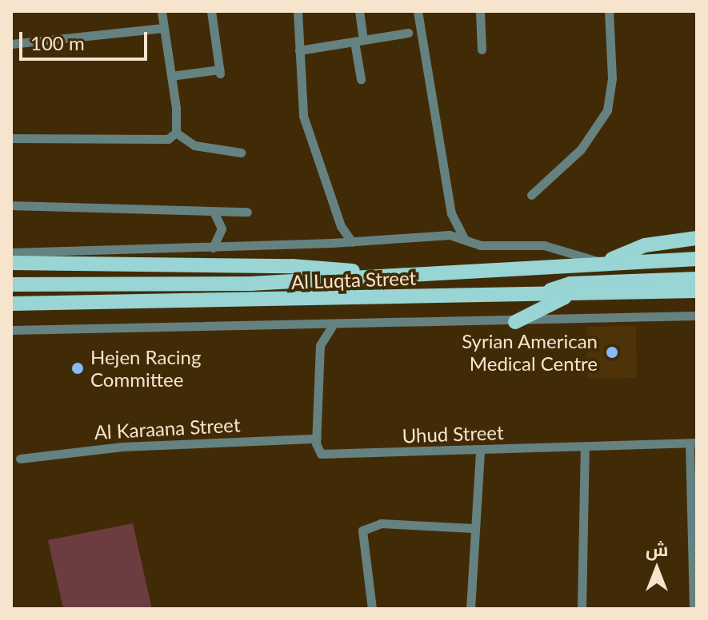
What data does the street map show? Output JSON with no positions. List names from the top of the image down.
{
  "streets": {
    "main road": ["Al Luqta Street"],
    "street": ["Al Karaana Street", "Uhud Street"]
  },
  "crossings": [
    ["Al Karaana Street", "Uhud Street"]
  ],
  "places": ["Syrian American Medical Centre", "Hejen Racing Committee"],
  "scale_bar": "100 m",
  "north": "top"
}
